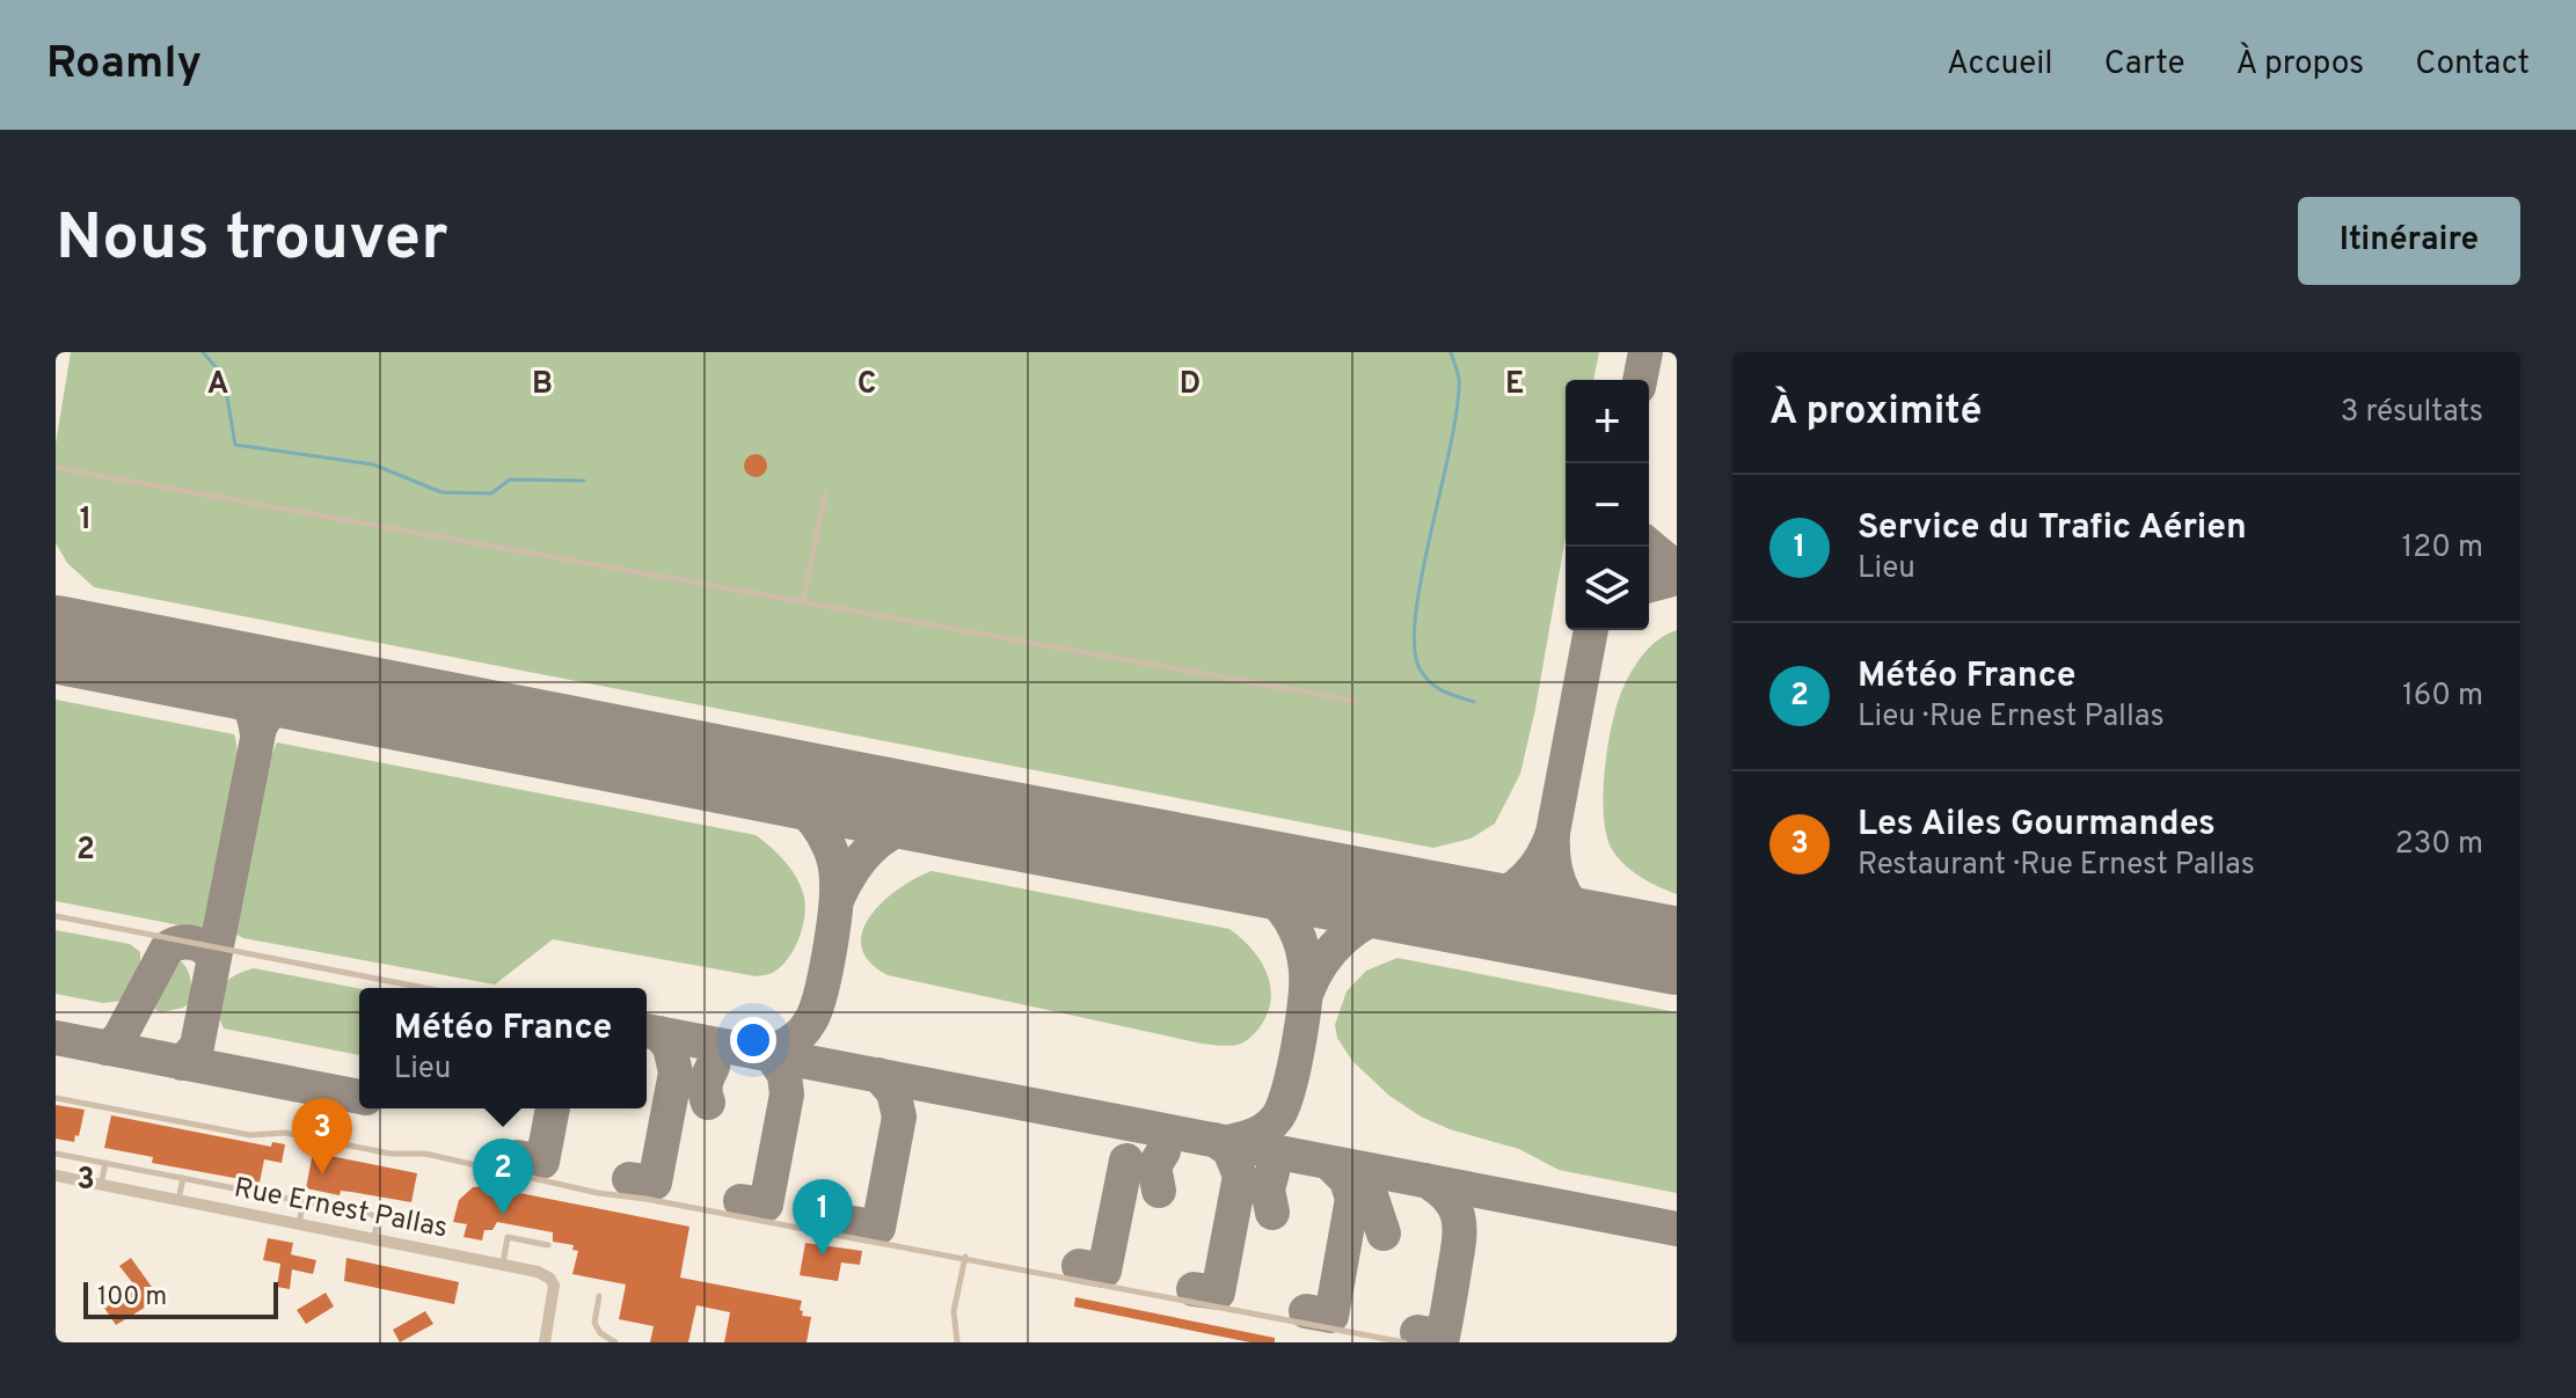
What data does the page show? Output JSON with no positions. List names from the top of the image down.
{
  "streets": {
    "street": ["Rue Ernest Pallas"]
  },
  "scale_bar": "100 m",
  "page": {
    "header": "Roamly",
    "nav": [
      "Accueil",
      "Carte",
      "À propos",
      "Contact"
    ],
    "buttons": "Itinéraire",
    "title": "Nous trouver",
    "heading": ["À proximité", "3 résultats"],
    "map_buttons": ["+", "−"],
    "list": [
      {
        "mark": "1",
        "name": "Service du Trafic Aérien",
        "note": "Lieu",
        "value": "120 m"
      },
      {
        "mark": "2",
        "name": "Météo France",
        "note": "Lieu · Rue Ernest Pallas",
        "value": "160 m"
      },
      {
        "mark": "3",
        "name": "Les Ailes Gourmandes",
        "note": "Restaurant · Rue Ernest Pallas",
        "value": "230 m"
      }
    ],
    "popup": ["Météo France", "Lieu"],
    "pins": ["3", "2", "1"],
    "scale": "100 m"
  },
  "grid": {
    "columns": [
      "A",
      "B",
      "C",
      "D",
      "E"
    ],
    "rows": ["1", "2", "3"]
  }
}
